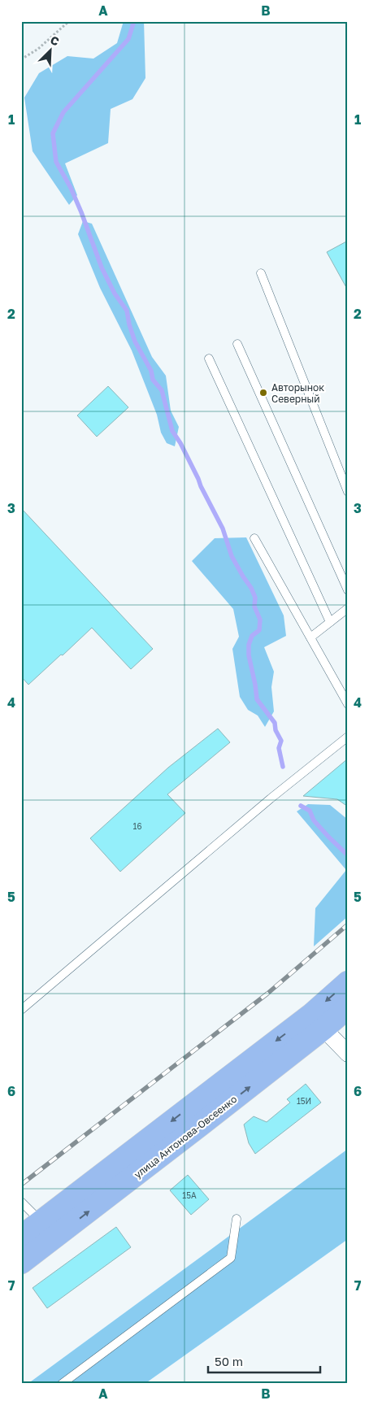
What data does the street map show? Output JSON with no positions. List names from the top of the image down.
{
  "streets": {
    "highway": ["улица Антонова-Овсеенко"]
  },
  "places": ["Авторынок Северный"],
  "house_numbers": ["16", "15И", "15А"],
  "scale_bar": "50 m",
  "north": "top right",
  "grid": {
    "columns": ["A", "B"],
    "rows": [
      "1",
      "2",
      "3",
      "4",
      "5",
      "6",
      "7"
    ]
  }
}
